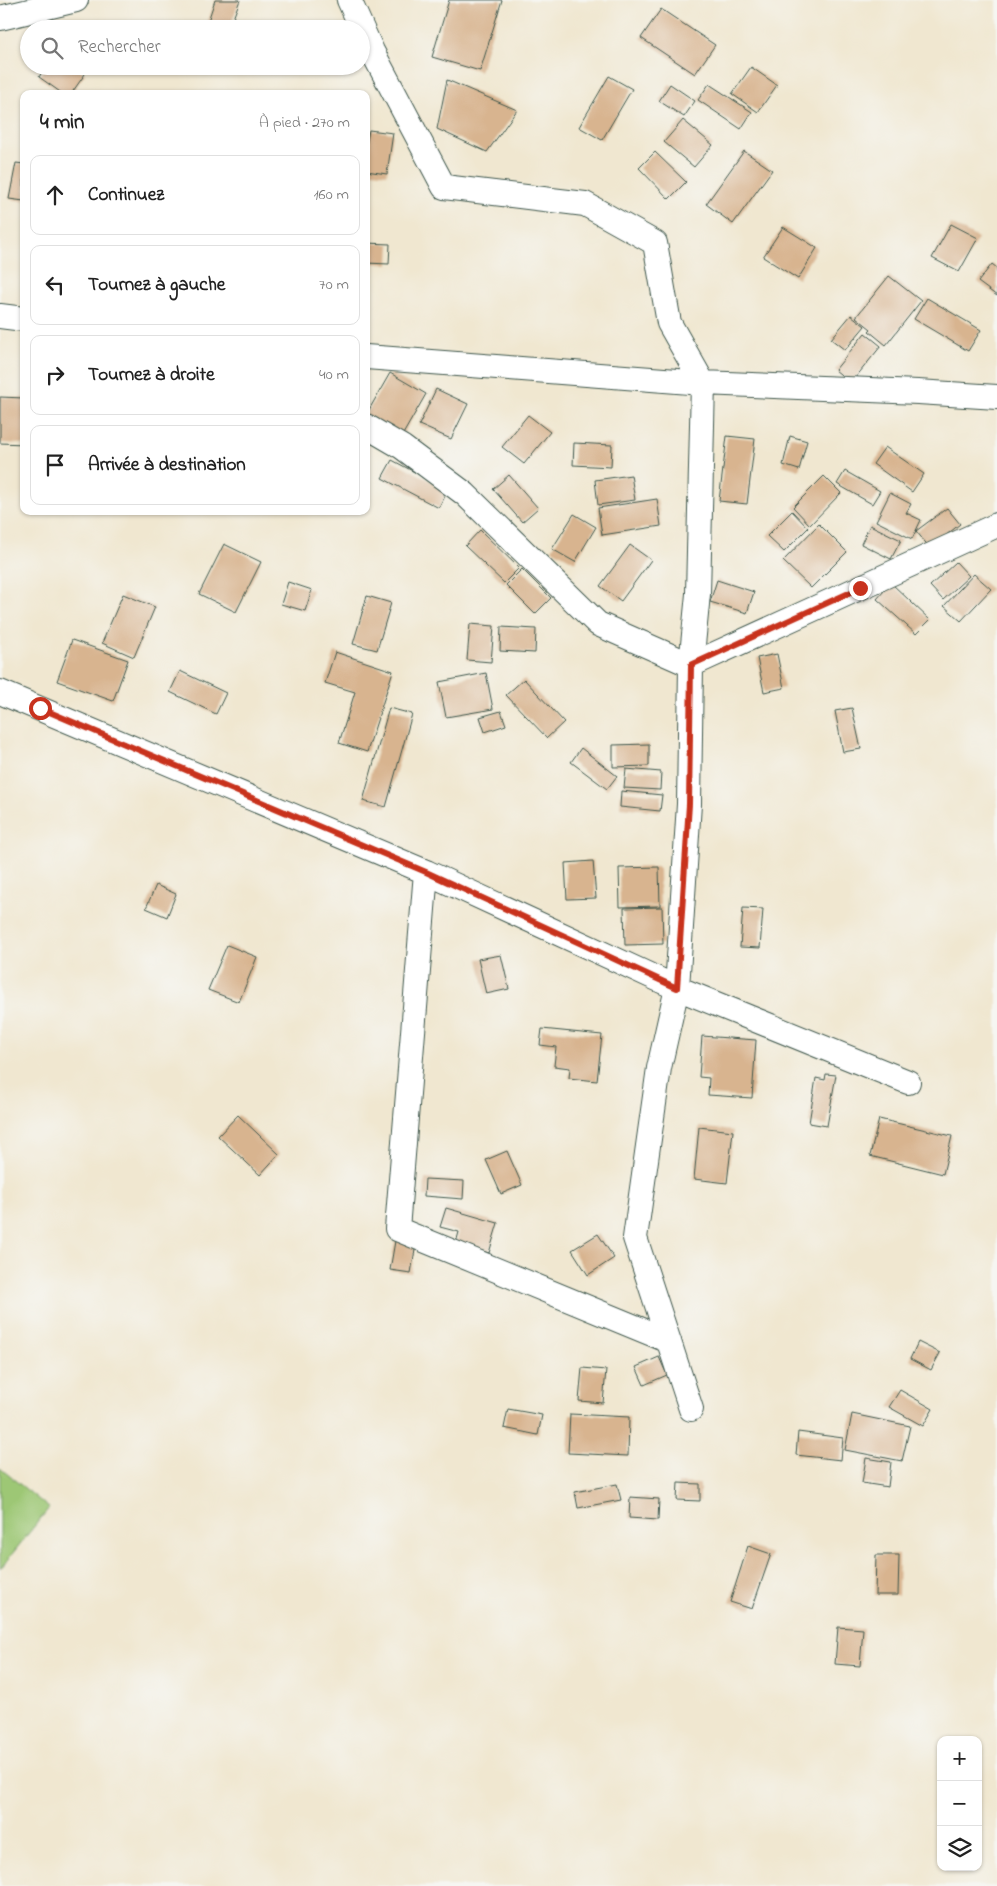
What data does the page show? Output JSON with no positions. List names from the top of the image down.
{
  "page": {
    "search": "Rechercher",
    "heading": ["4 min", "À pied · 270 m"],
    "list": [
      ["Continuez", "160 m"],
      ["Tournez à gauche", "70 m"],
      ["Tournez à droite", "40 m"],
      "Arrivée à destination"
    ],
    "map_buttons": ["+", "−"]
  }
}
